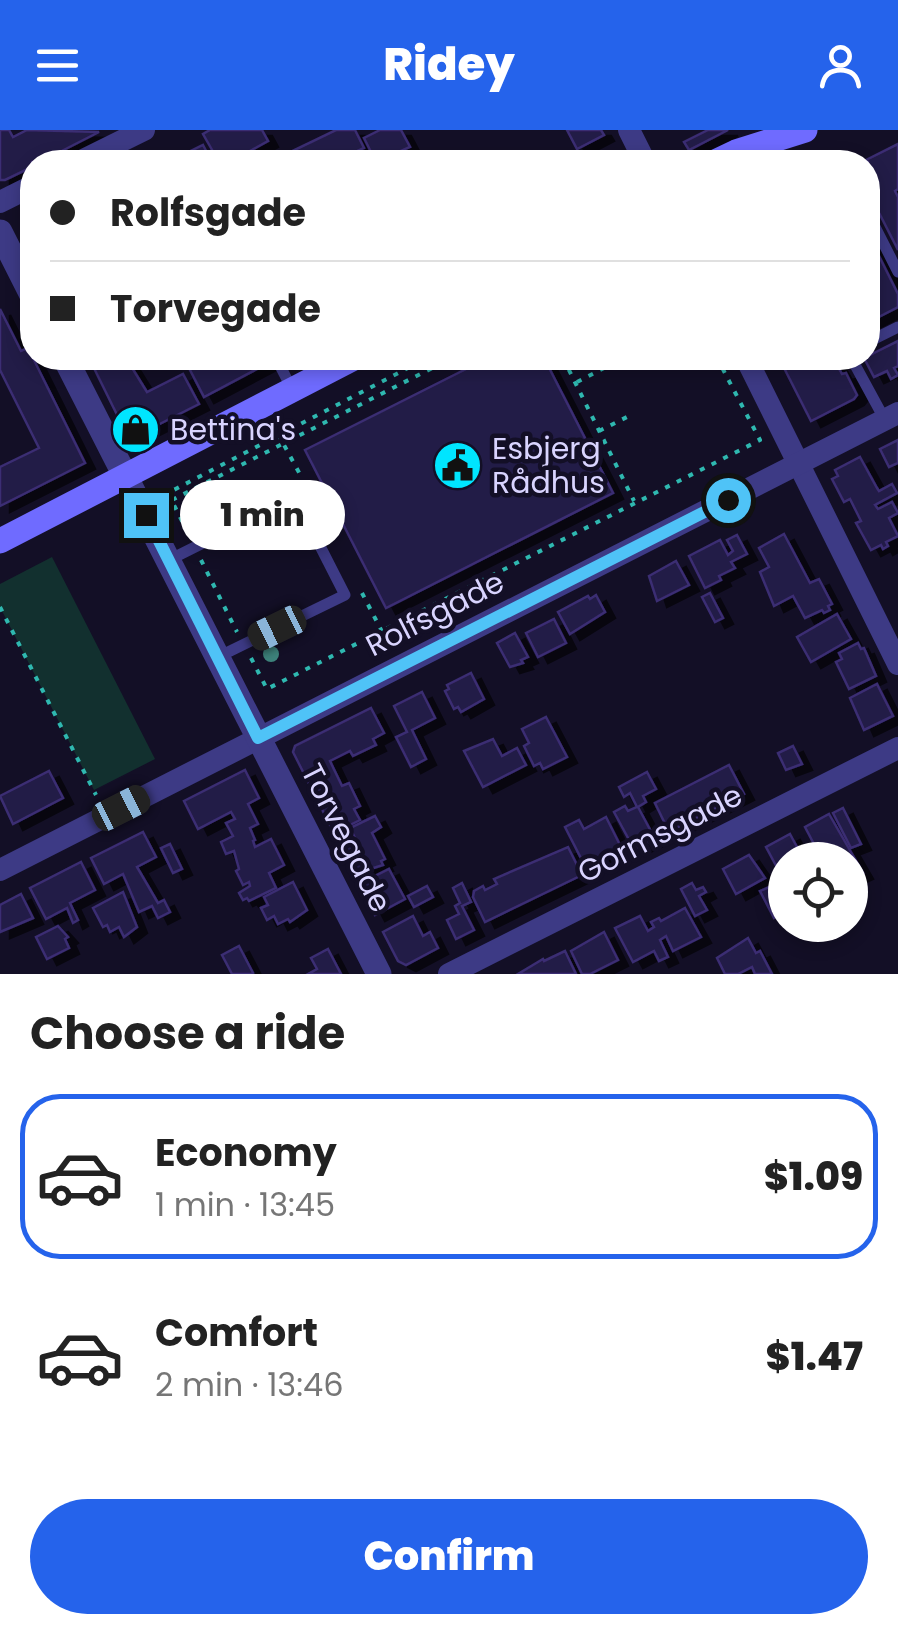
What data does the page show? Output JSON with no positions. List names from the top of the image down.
{
  "streets": {
    "street": ["Rolfsgade", "Gormsgade", "Torvegade"]
  },
  "crossings": [
    ["Rolfsgade", "Torvegade"]
  ],
  "places": {
    "shop": ["Bettina's"],
    "public building": ["Esbjerg Rådhus"]
  },
  "page": {
    "header": "Ridey",
    "banner": ["Rolfsgade", "Torvegade"],
    "bubble": "1 min",
    "heading": "Choose a ride",
    "list": [
      {
        "name": "Economy",
        "note": "1 min · 13:45",
        "value": "$1.09"
      },
      {
        "name": "Comfort",
        "note": "2 min · 13:46",
        "value": "$1.47"
      }
    ],
    "buttons": "Confirm"
  }
}
